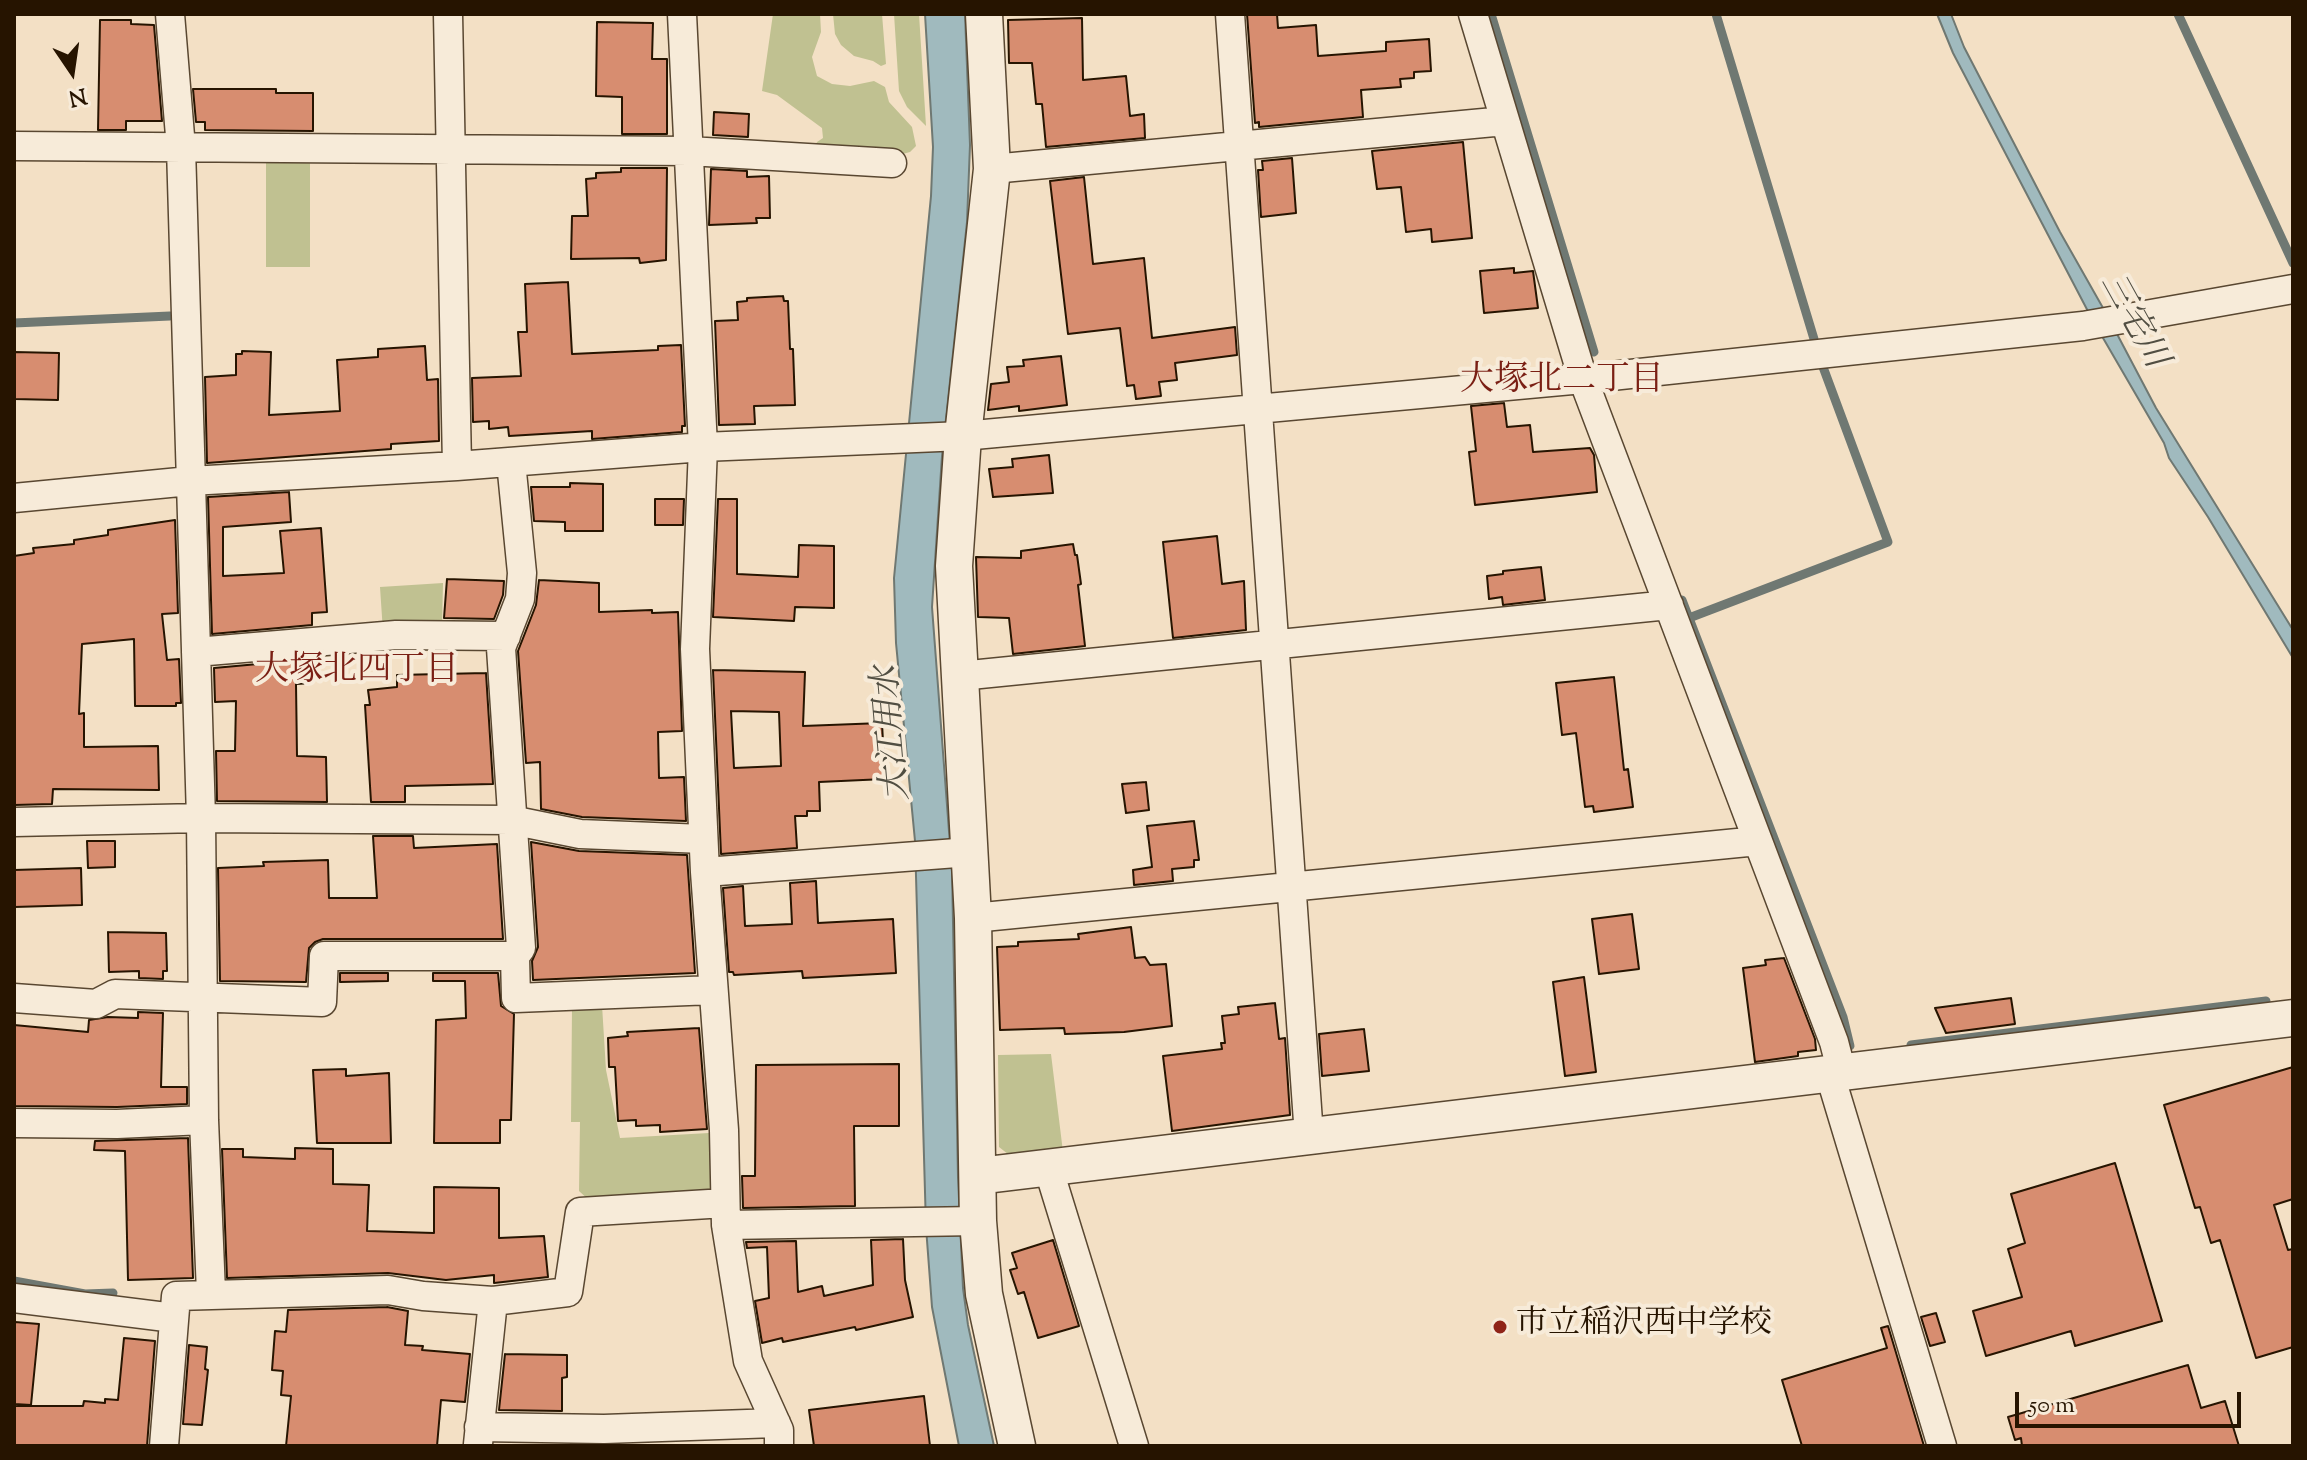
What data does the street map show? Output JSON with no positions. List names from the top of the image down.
{
  "districts": ["大塚北二丁目", "大塚北四丁目"],
  "water": ["三宅川", "大江用水"],
  "places": ["市立稲沢西中学校"],
  "scale_bar": "50 m",
  "north": "bottom"
}
